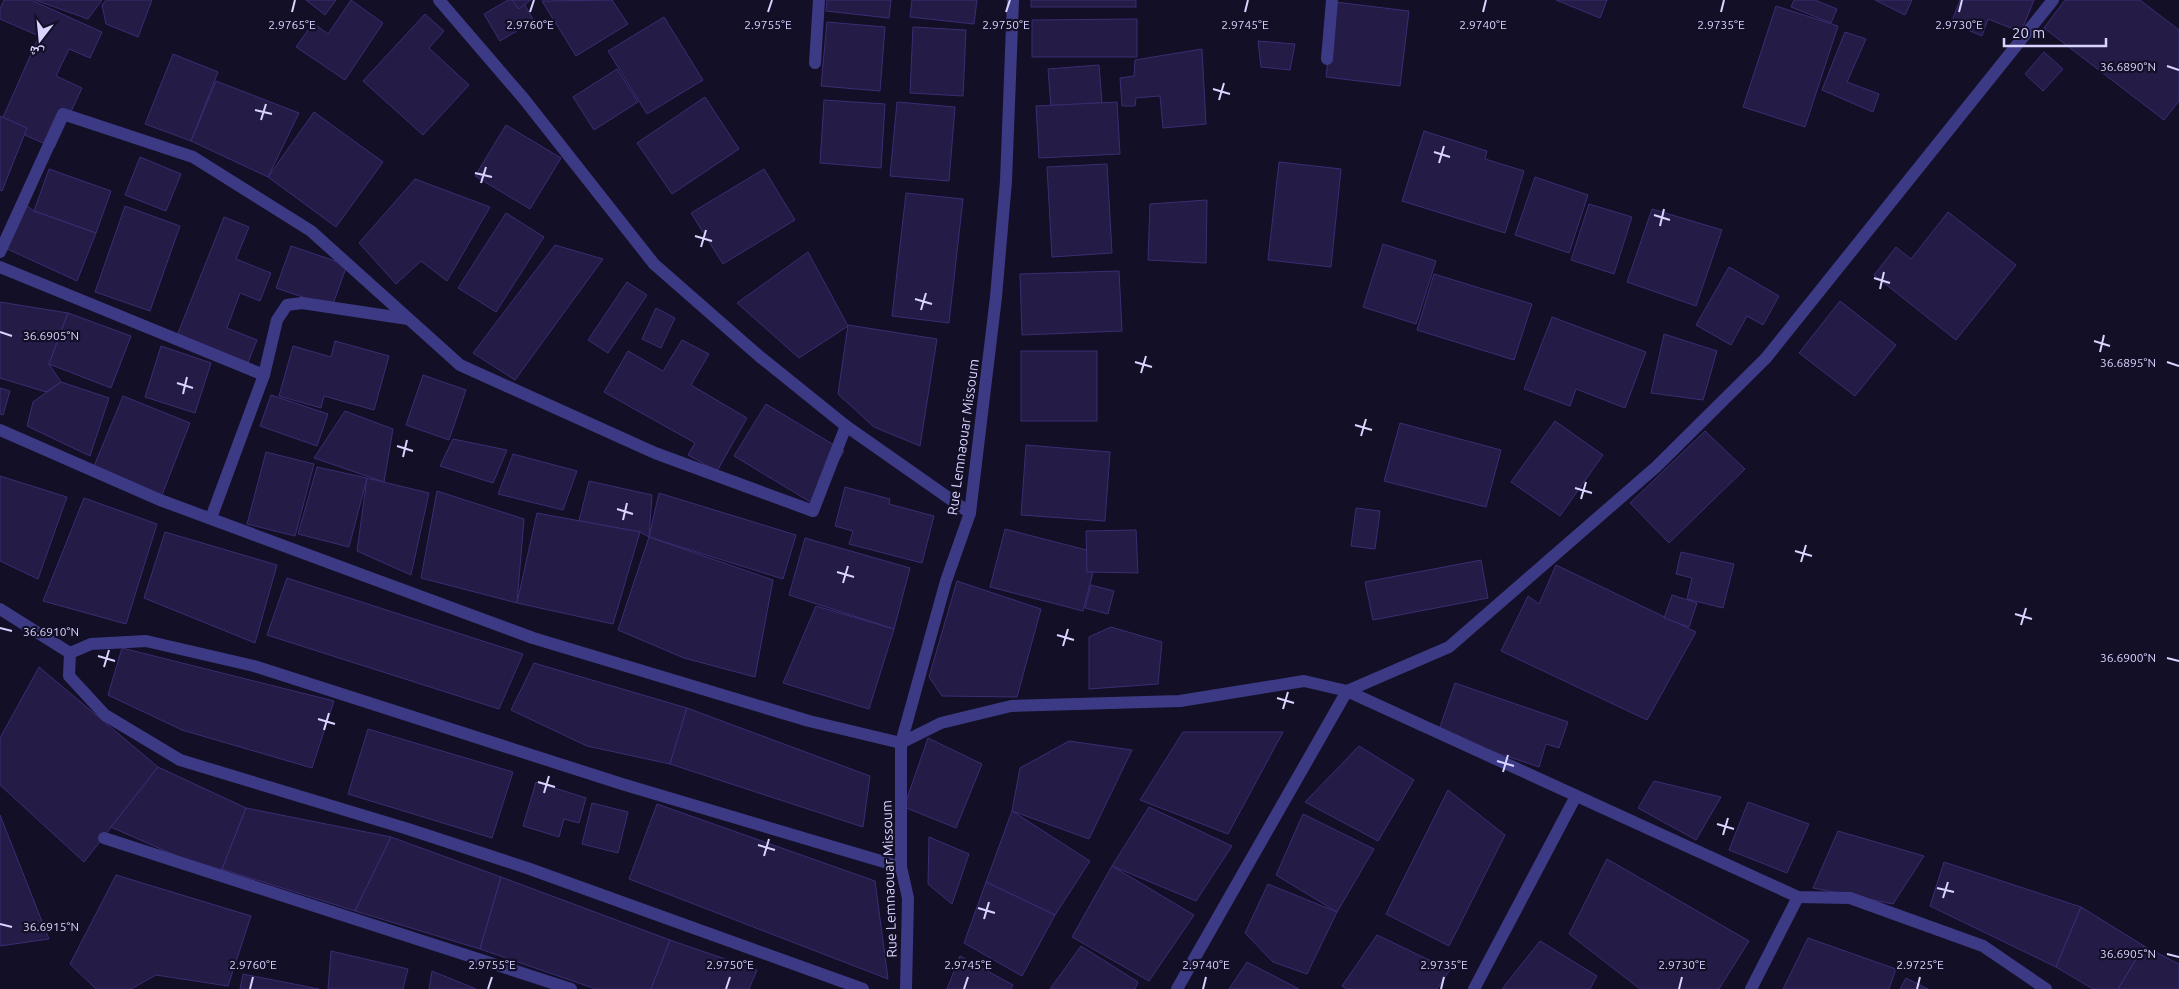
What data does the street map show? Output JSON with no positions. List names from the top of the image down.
{
  "streets": {
    "street": ["Rue Lemnaouar Missoum"]
  },
  "scale_bar": "20 m",
  "north": "bottom",
  "coordinates": [
    "2.9765°E",
    "2.9760°E",
    "2.9755°E",
    "2.9750°E",
    "2.9745°E",
    "2.9740°E",
    "2.9735°E",
    "2.9730°E",
    "36.6890°N",
    "36.6905°N",
    "36.6895°N",
    "36.6910°N",
    "36.6900°N",
    "36.6915°N",
    "2.9725°E"
  ]
}
